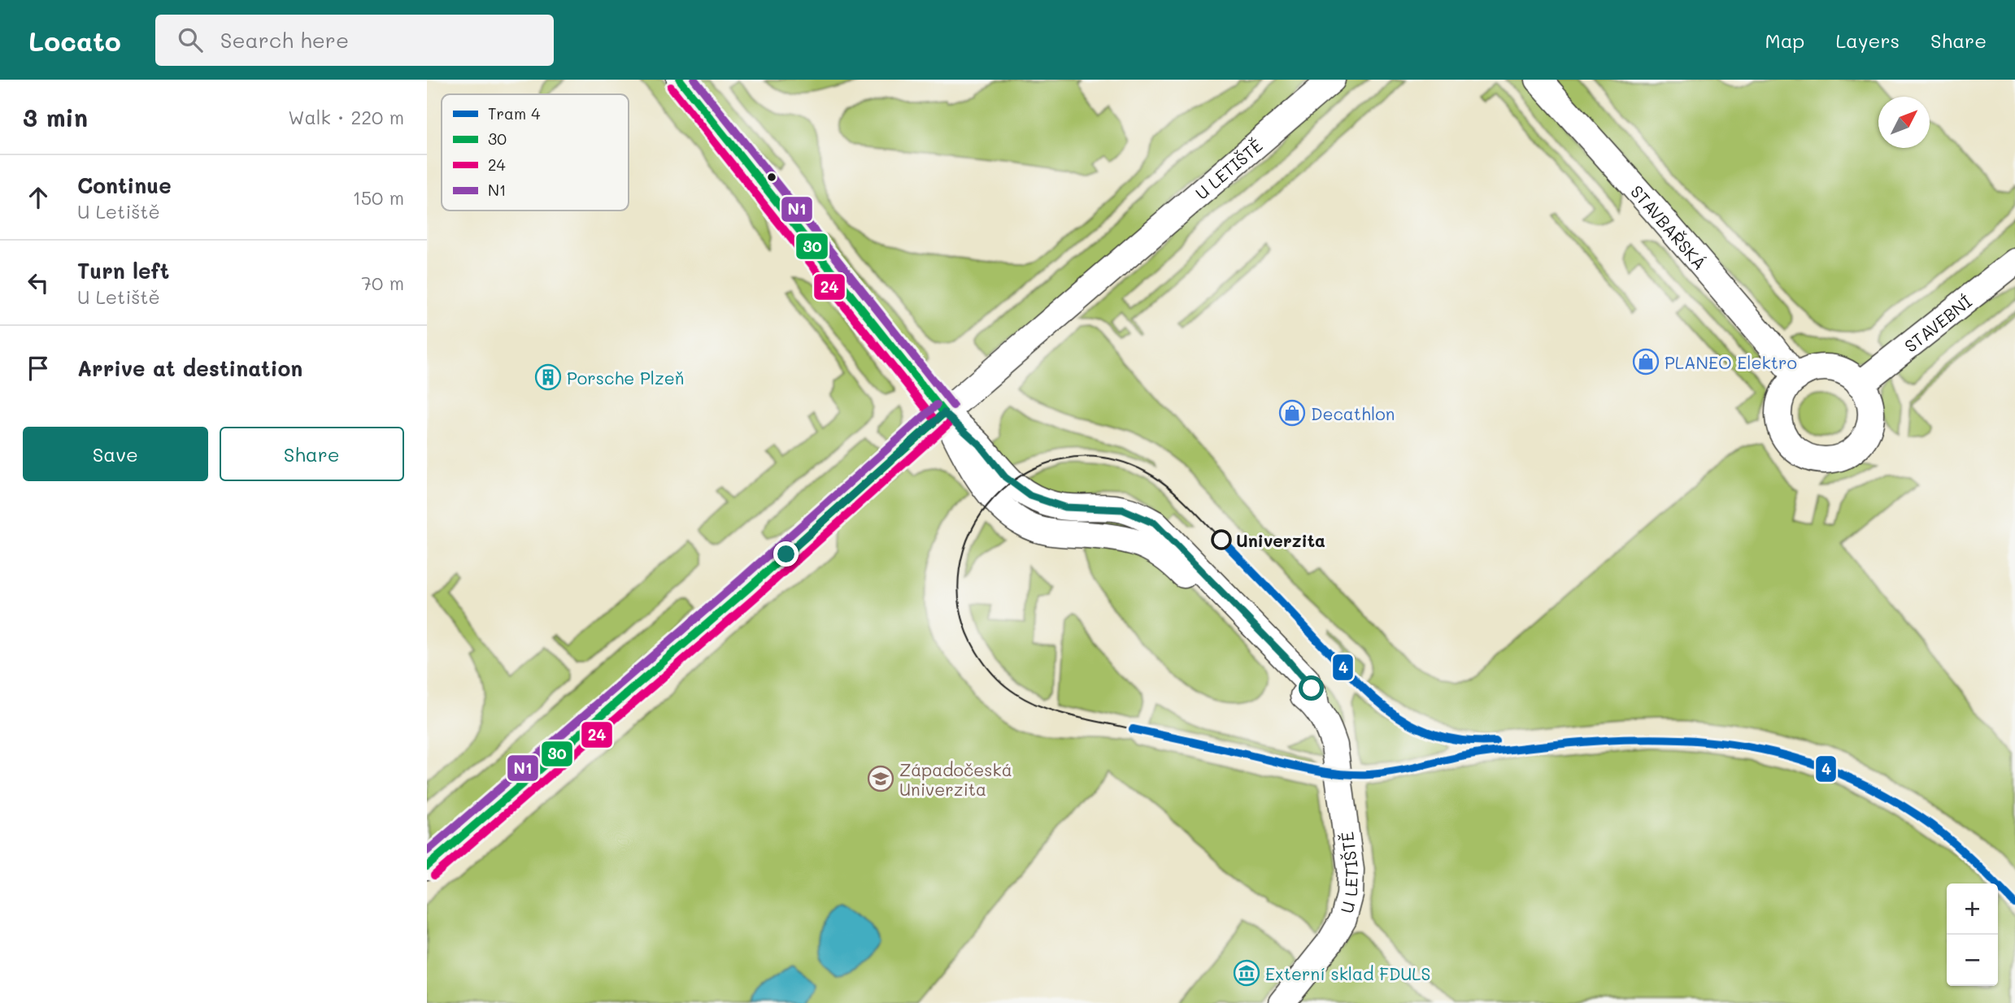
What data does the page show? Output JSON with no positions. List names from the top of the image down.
{
  "streets": {
    "street": ["U LETIŠTĚ", "STAVBAŘSKÁ", "STAVEBNÍ"]
  },
  "crossings": [
    ["STAVBAŘSKÁ", "STAVEBNÍ"]
  ],
  "places": {
    "shop": ["PLANEO Elektro", "Decathlon"],
    "building": ["Porsche Plzeň"],
    "other": ["Univerzita"],
    "school or university": ["Západočeská Univerzita"],
    "museum": ["Externí sklad FDULS"]
  },
  "lines": [
    "transit line 30",
    "transit line N1",
    "transit line 24",
    "tram line 4"
  ],
  "legend": [
    "Tram 4",
    "30",
    "24",
    "N1"
  ],
  "north": "top right",
  "page": {
    "header": "Locato",
    "search": "Search here",
    "nav": ["Map", "Layers", "Share"],
    "heading": ["3 min", "Walk · 220 m"],
    "list": [
      ["Continue", "U Letiště", "150 m"],
      ["Turn left", "U Letiště", "70 m"],
      "Arrive at destination"
    ],
    "buttons": ["Save", "Share"],
    "map_buttons": ["+", "−"]
  }
}
